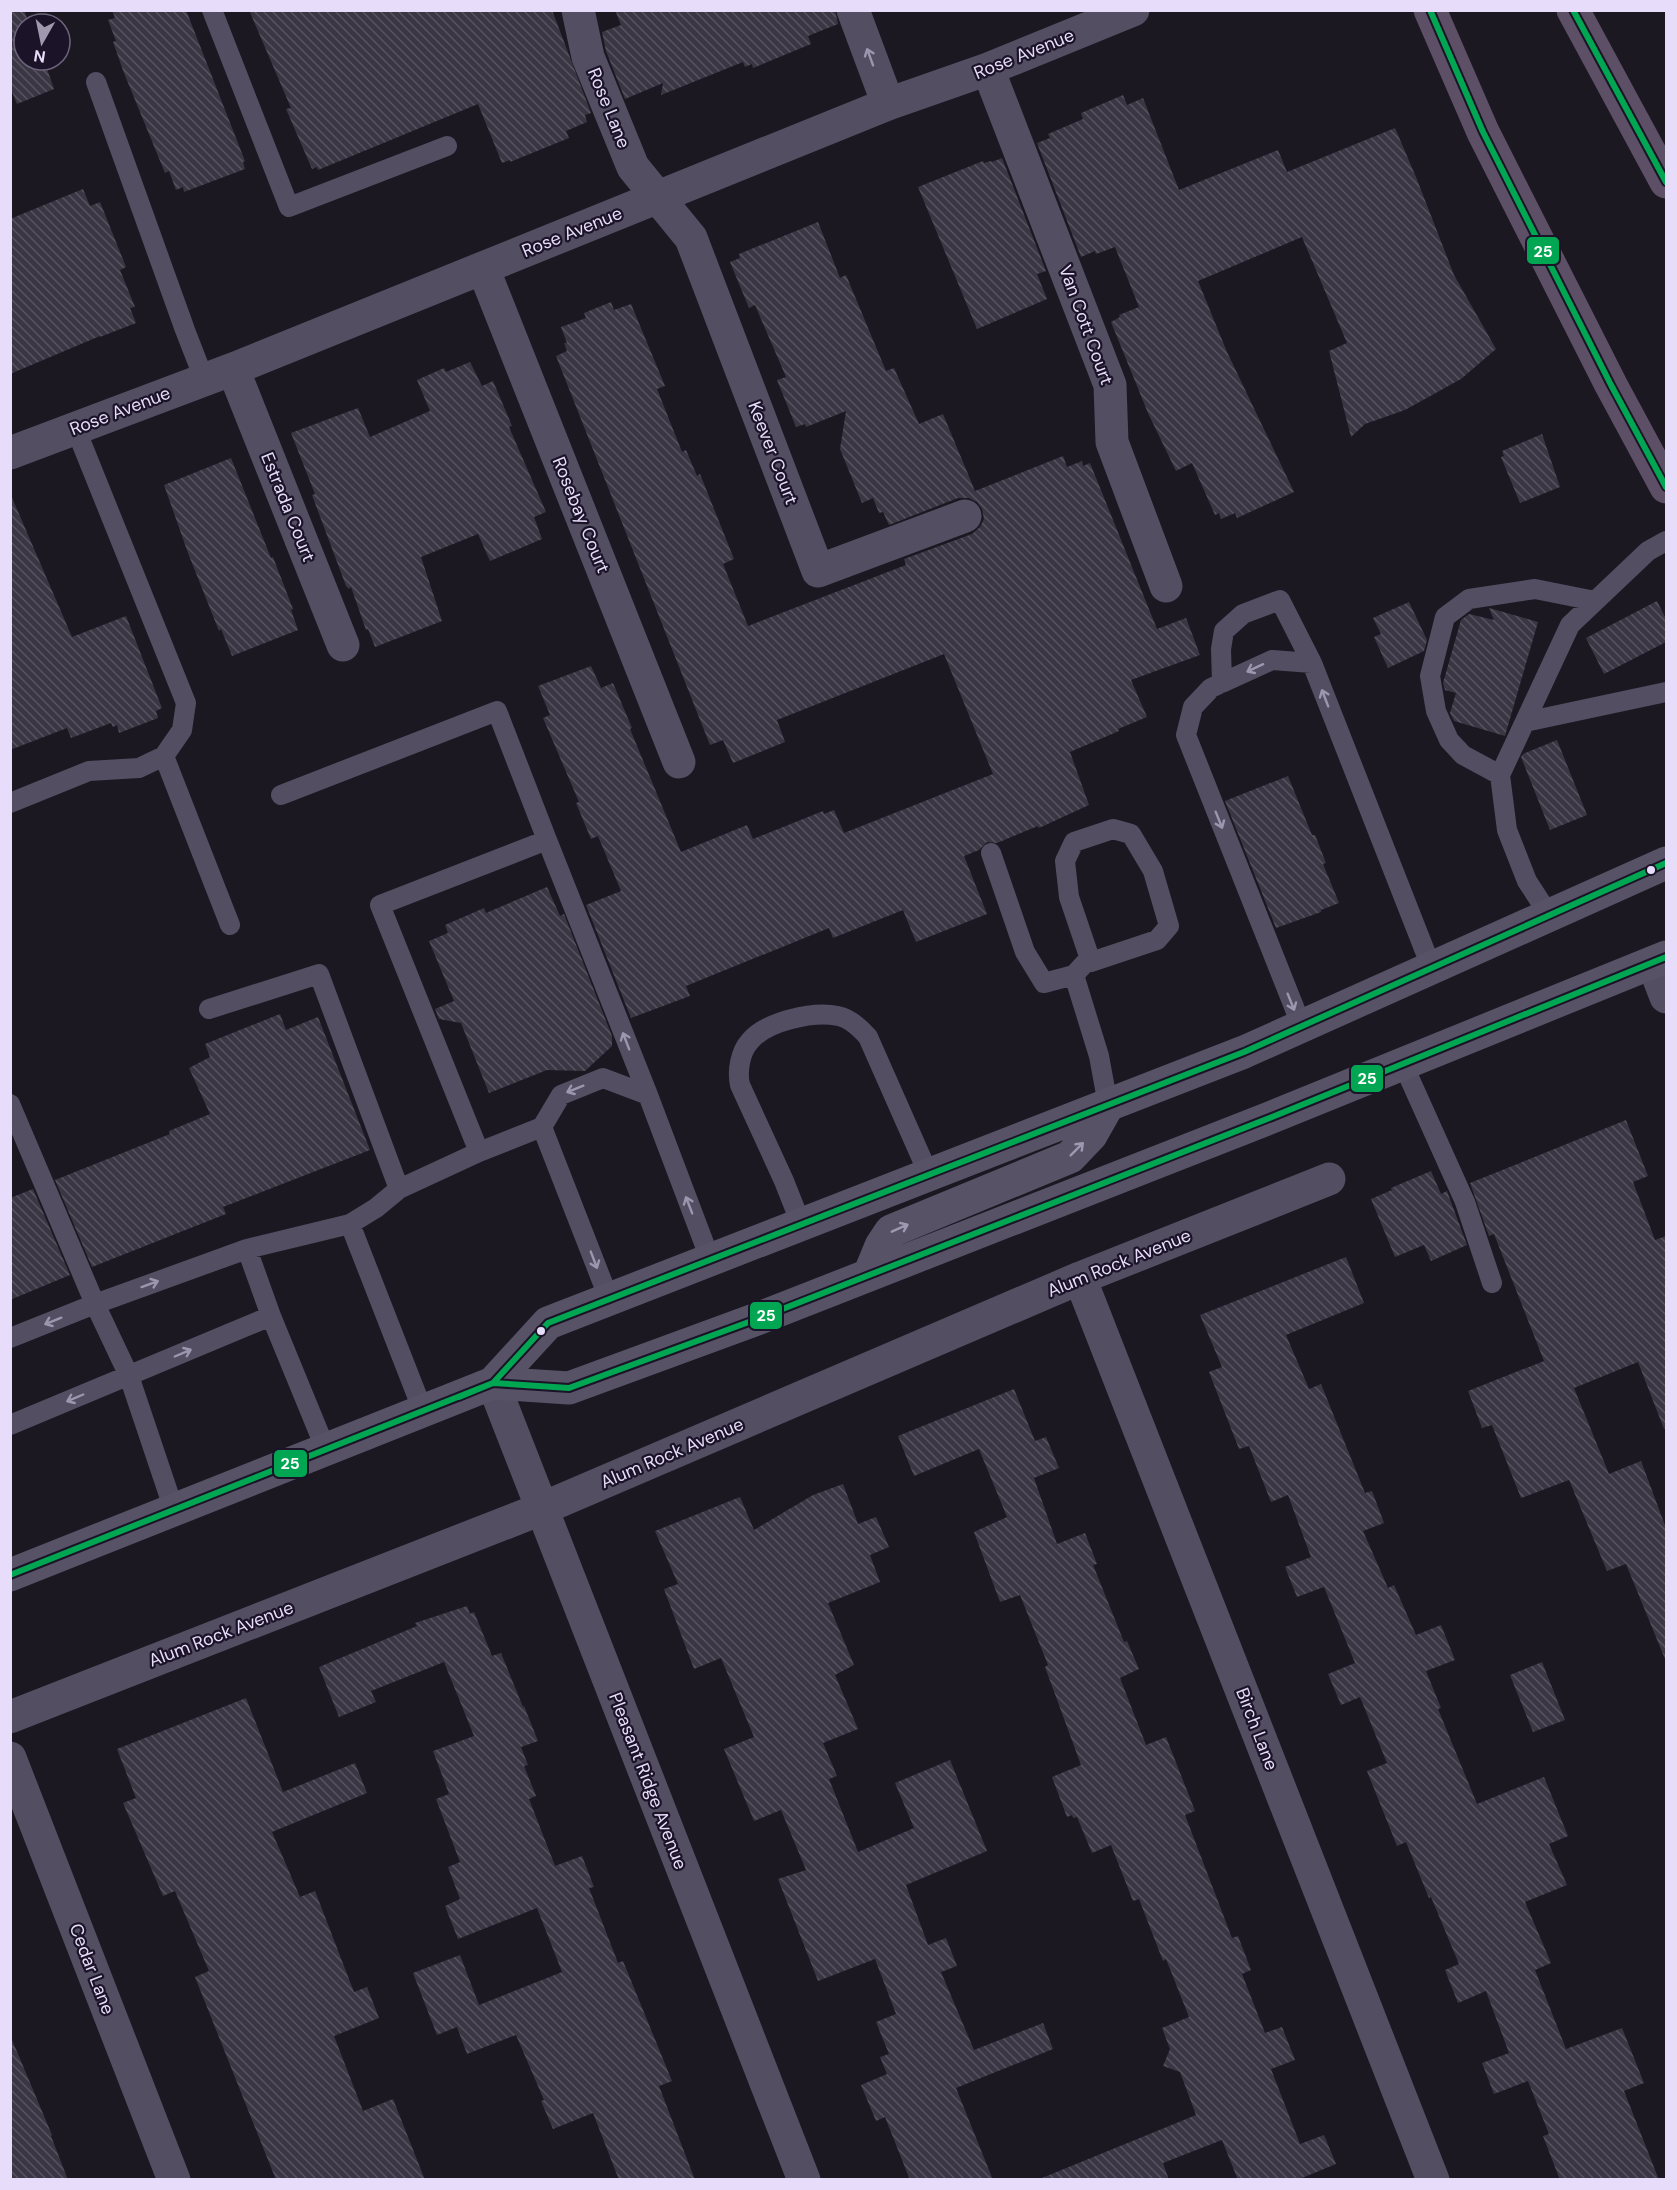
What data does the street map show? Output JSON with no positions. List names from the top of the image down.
{
  "streets": {
    "street": [
      "Rose Avenue",
      "Rose Lane",
      "Van Cott Court",
      "Keever Court",
      "Estrada Court",
      "Rosebay Court",
      "Alum Rock Avenue",
      "Birch Lane",
      "Pleasant Ridge Avenue",
      "Cedar Lane"
    ]
  },
  "crossings": [
    ["Rose Avenue", "Rose Lane"],
    ["Rose Avenue", "Van Cott Court"],
    ["Rose Avenue", "Keever Court"],
    ["Rose Avenue", "Estrada Court"],
    ["Rose Avenue", "Rosebay Court"],
    ["Rose Lane", "Keever Court"],
    ["Alum Rock Avenue", "Birch Lane"],
    ["Alum Rock Avenue", "Pleasant Ridge Avenue"]
  ],
  "lines": ["transit line 25"],
  "north": "bottom"
}
